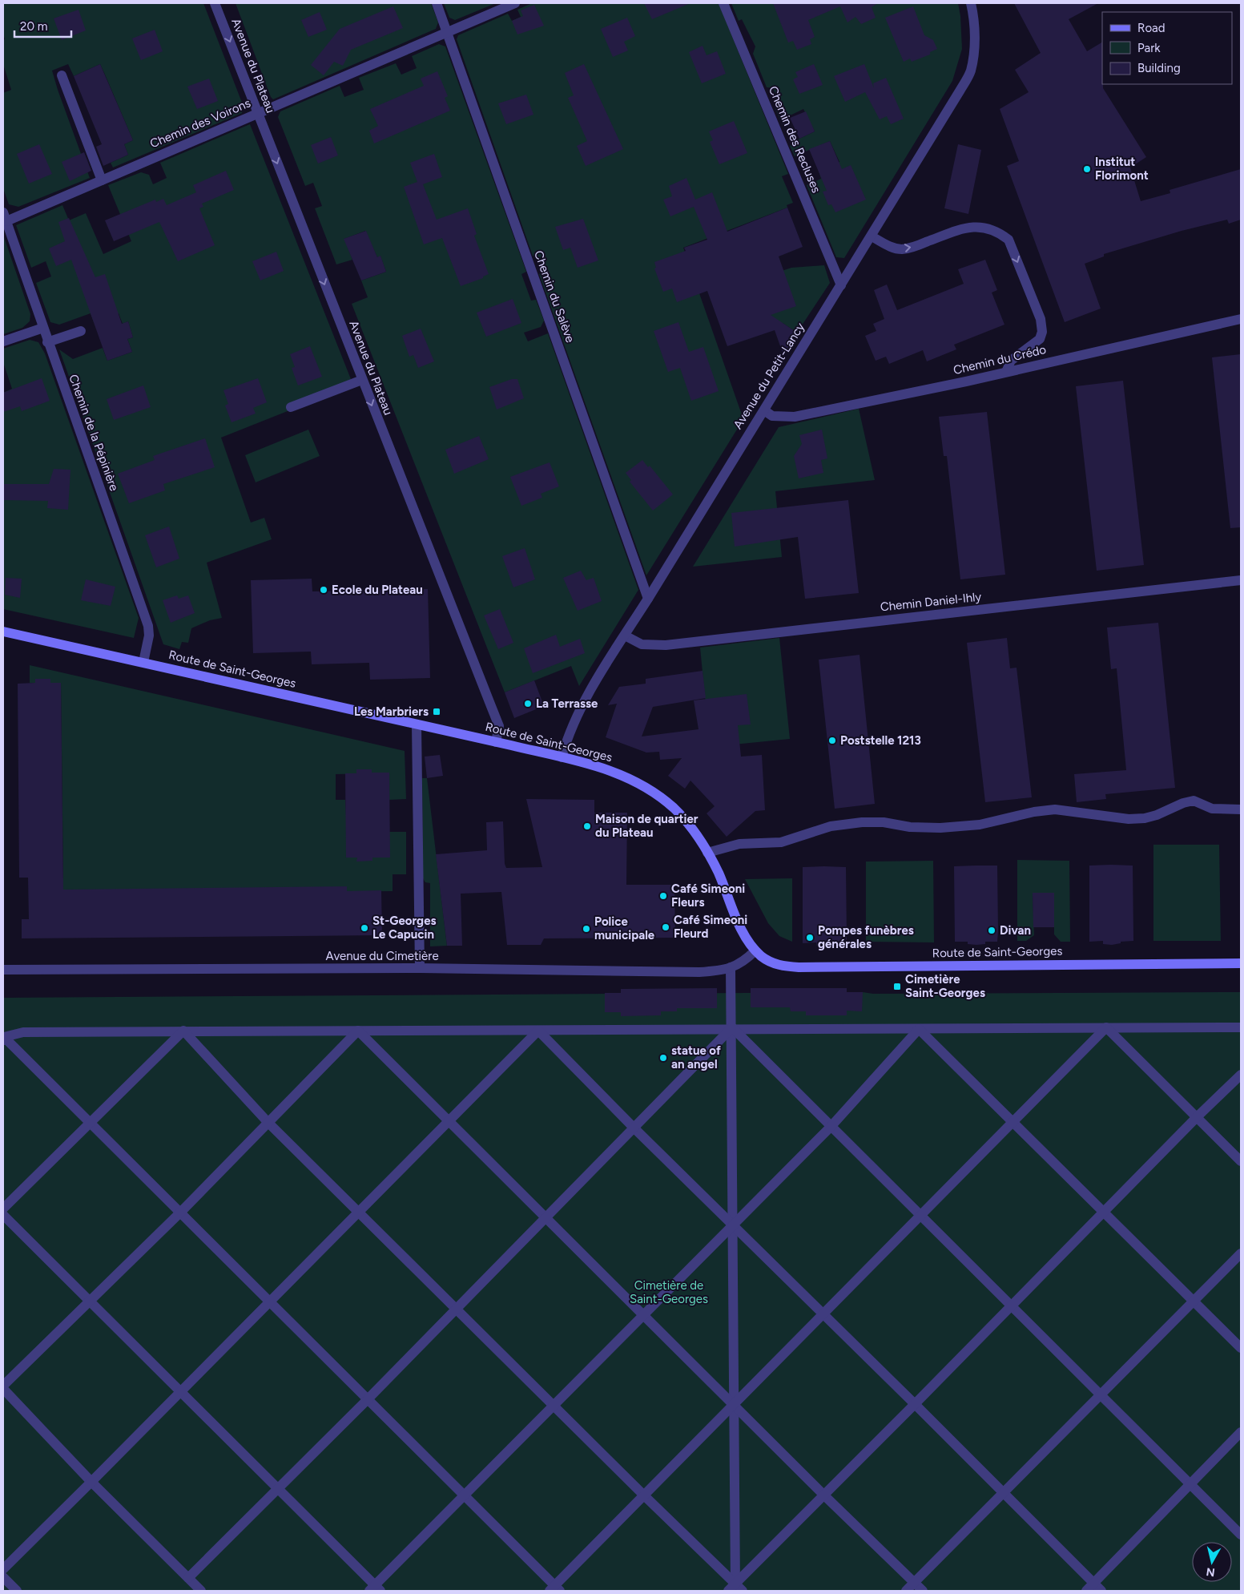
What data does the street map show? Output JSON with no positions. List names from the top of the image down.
{
  "streets": {
    "street": [
      "Avenue du Plateau",
      "Chemin des Voirons",
      "Chemin des Recluses",
      "Chemin du Salève",
      "Chemin du Crédo",
      "Avenue du Petit-Lancy",
      "Chemin de la Pépinière",
      "Chemin Daniel-Ihly",
      "Route de Saint-Georges",
      "Avenue du Cimetière"
    ]
  },
  "crossings": [
    ["Avenue du Plateau", "Chemin des Voirons"],
    ["Avenue du Plateau", "Route de Saint-Georges"],
    ["Chemin des Voirons", "Chemin du Salève"],
    ["Chemin des Voirons", "Chemin de la Pépinière"],
    ["Chemin des Recluses", "Avenue du Petit-Lancy"],
    ["Chemin du Salève", "Avenue du Petit-Lancy"],
    ["Chemin du Crédo", "Avenue du Petit-Lancy"],
    ["Avenue du Petit-Lancy", "Chemin Daniel-Ihly"],
    ["Avenue du Petit-Lancy", "Route de Saint-Georges"],
    ["Chemin de la Pépinière", "Route de Saint-Georges"],
    ["Route de Saint-Georges", "Avenue du Cimetière"]
  ],
  "one_way": ["Avenue du Plateau"],
  "parks": ["Cimetière de Saint-Georges"],
  "places": {
    "other": [
      "Institut Florimont",
      "Ecole du Plateau",
      "La Terrasse",
      "Poststelle 1213",
      "Maison de quartier du Plateau",
      "Café Simeoni Fleurs",
      "Café Simeoni Fleurd",
      "St-Georges Le Capucin",
      "Police municipale",
      "Divan",
      "Pompes funèbres générales",
      "statue of an angel"
    ],
    "transit": ["Les Marbriers", "Cimetière Saint-Georges"]
  },
  "legend": ["Road", "Park", "Building"],
  "scale_bar": "20 m",
  "north": "bottom"
}
